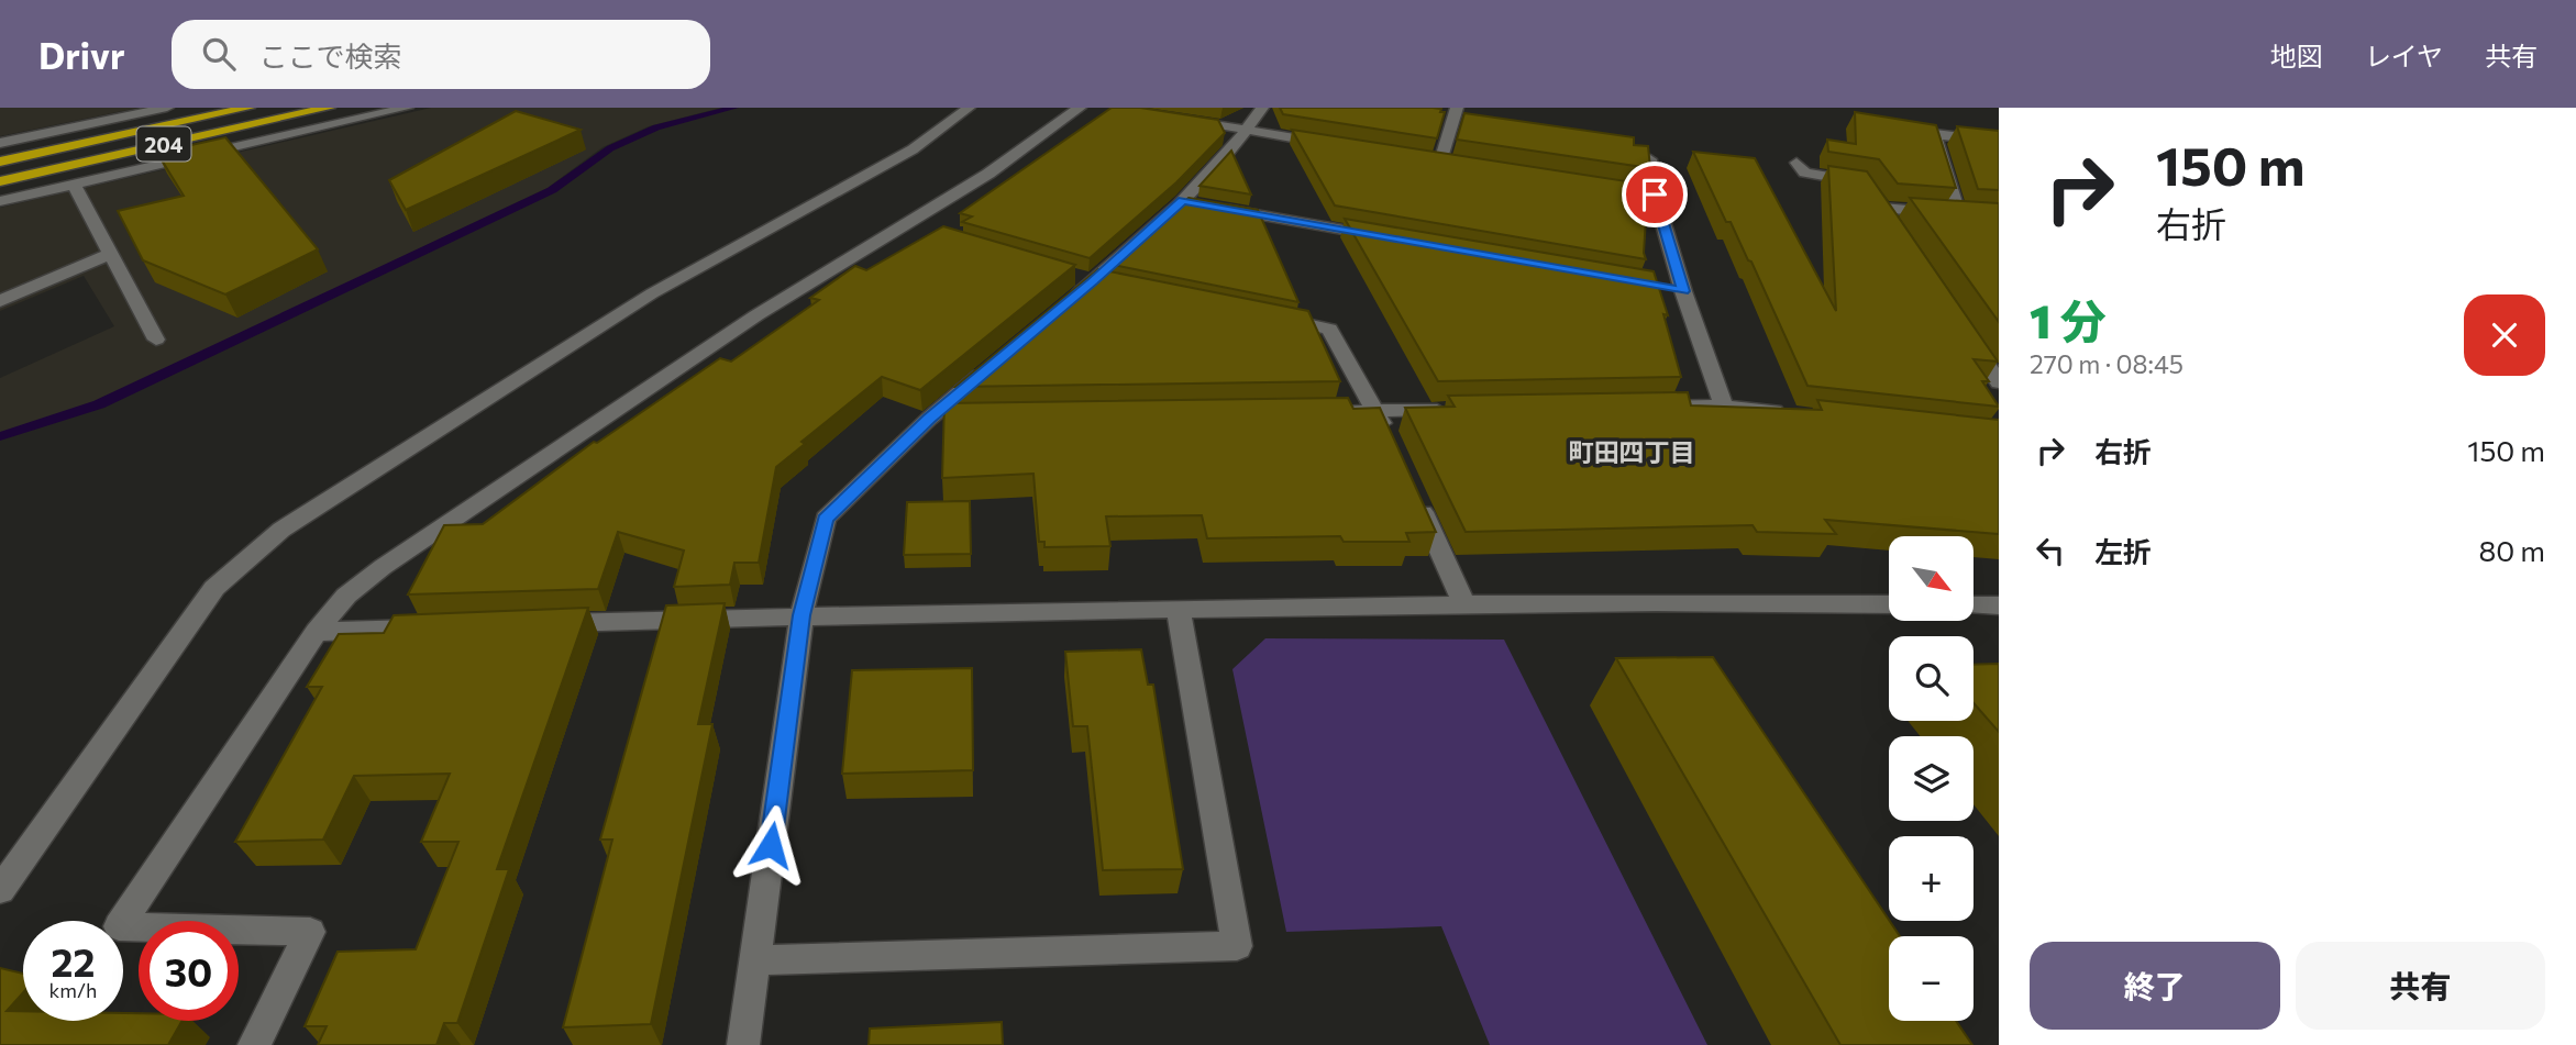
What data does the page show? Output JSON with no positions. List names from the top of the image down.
{
  "streets": {
    "highway": ["204"]
  },
  "districts": ["町田四丁目"],
  "north": "bottom right",
  "page": {
    "header": "Drivr",
    "search": "ここで検索",
    "nav": ["地図", "レイヤ", "共有"],
    "turn": ["150 m", "右折"],
    "heading": ["1 分", "270 m · 08:45"],
    "list": [
      {
        "name": "右折",
        "value": "150 m"
      },
      {
        "name": "左折",
        "value": "80 m"
      }
    ],
    "map_buttons": ["+", "−"],
    "speed": "22 km/h",
    "limit": "30",
    "buttons": ["終了", "共有"]
  }
}
